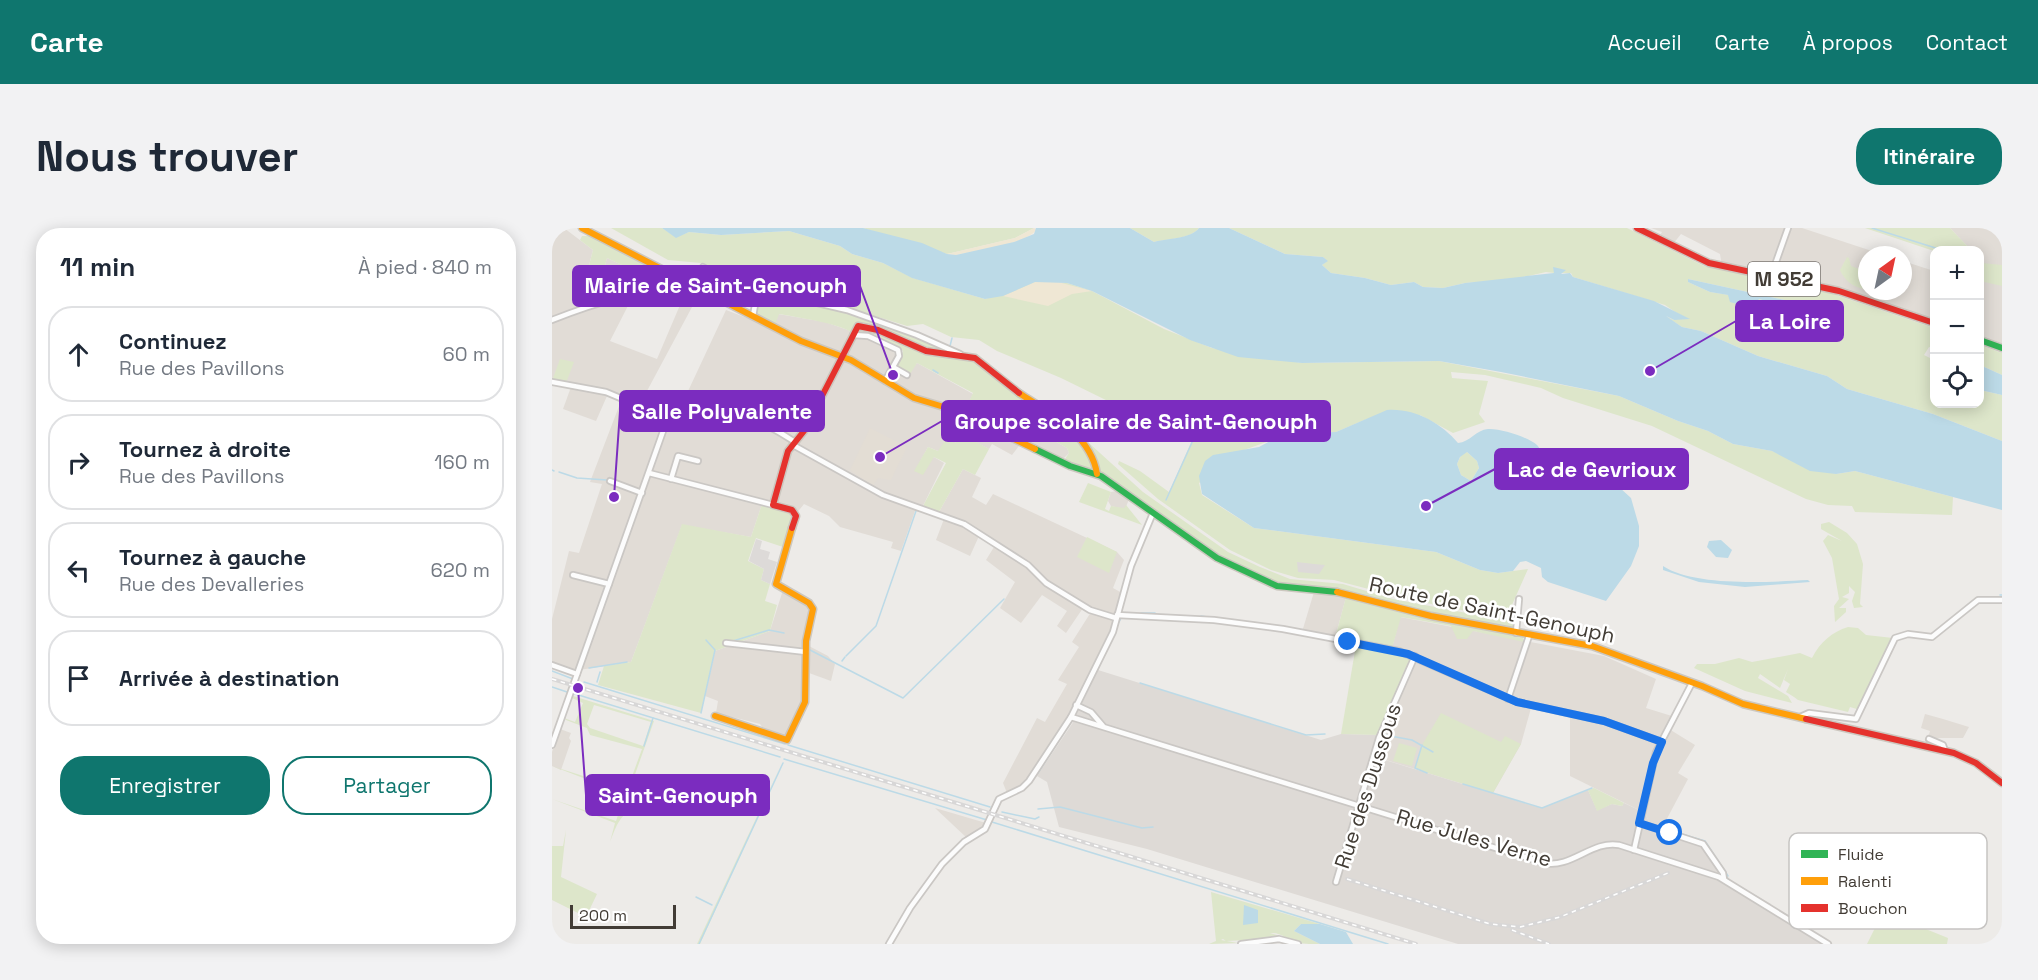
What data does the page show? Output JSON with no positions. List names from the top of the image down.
{
  "streets": {
    "street": [
      "M 952",
      "Route de Saint-Genouph",
      "Rue des Dussous",
      "Rue Jules Verne"
    ]
  },
  "crossings": [
    ["Rue des Dussous", "Rue Jules Verne"]
  ],
  "places": [
    "La Loire",
    "Mairie de Saint-Genouph",
    "Groupe scolaire de Saint-Genouph",
    "Salle Polyvalente",
    "Lac de Gevrioux",
    "Saint-Genouph"
  ],
  "legend": ["Fluide", "Ralenti", "Bouchon"],
  "scale_bar": "200 m",
  "north": "top right",
  "page": {
    "header": "Carte",
    "nav": [
      "Accueil",
      "Carte",
      "À propos",
      "Contact"
    ],
    "buttons": [
      "Itinéraire",
      ["Enregistrer", "Partager"]
    ],
    "title": "Nous trouver",
    "heading": ["11 min", "À pied · 840 m"],
    "map_buttons": ["+", "−"],
    "list": [
      ["Continuez", "Rue des Pavillons", "60 m"],
      ["Tournez à droite", "Rue des Pavillons", "160 m"],
      ["Tournez à gauche", "Rue des Devalleries", "620 m"],
      "Arrivée à destination"
    ],
    "scale": "200 m"
  }
}
